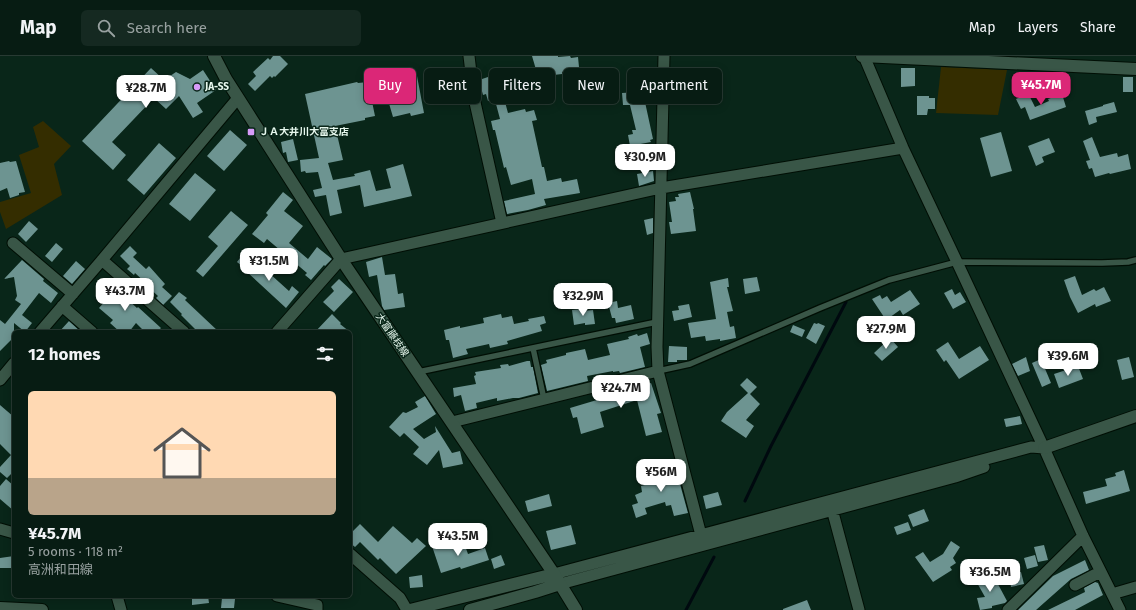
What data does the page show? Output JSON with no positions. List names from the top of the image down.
{
  "streets": {
    "main road": ["大富藤枝線"]
  },
  "places": {
    "other": ["JA-SS"],
    "transit": ["ＪＡ大井川大富支店"]
  },
  "page": {
    "header": "Map",
    "search": "Search here",
    "nav": ["Map", "Layers", "Share"],
    "chip": [
      "Buy",
      "Rent",
      "Filters",
      "New",
      "Apartment"
    ],
    "price": [
      "¥45.7M",
      "¥28.7M",
      "¥30.9M",
      "¥31.5M",
      "¥43.7M",
      "¥32.9M",
      "¥27.9M",
      "¥39.6M",
      "¥24.7M",
      "¥56M",
      "¥43.5M",
      "¥36.5M"
    ],
    "heading": "12 homes",
    "list": [
      {
        "name": "¥45.7M",
        "note": "5 rooms · 118 m² · 高洲和田線"
      }
    ]
  }
}
